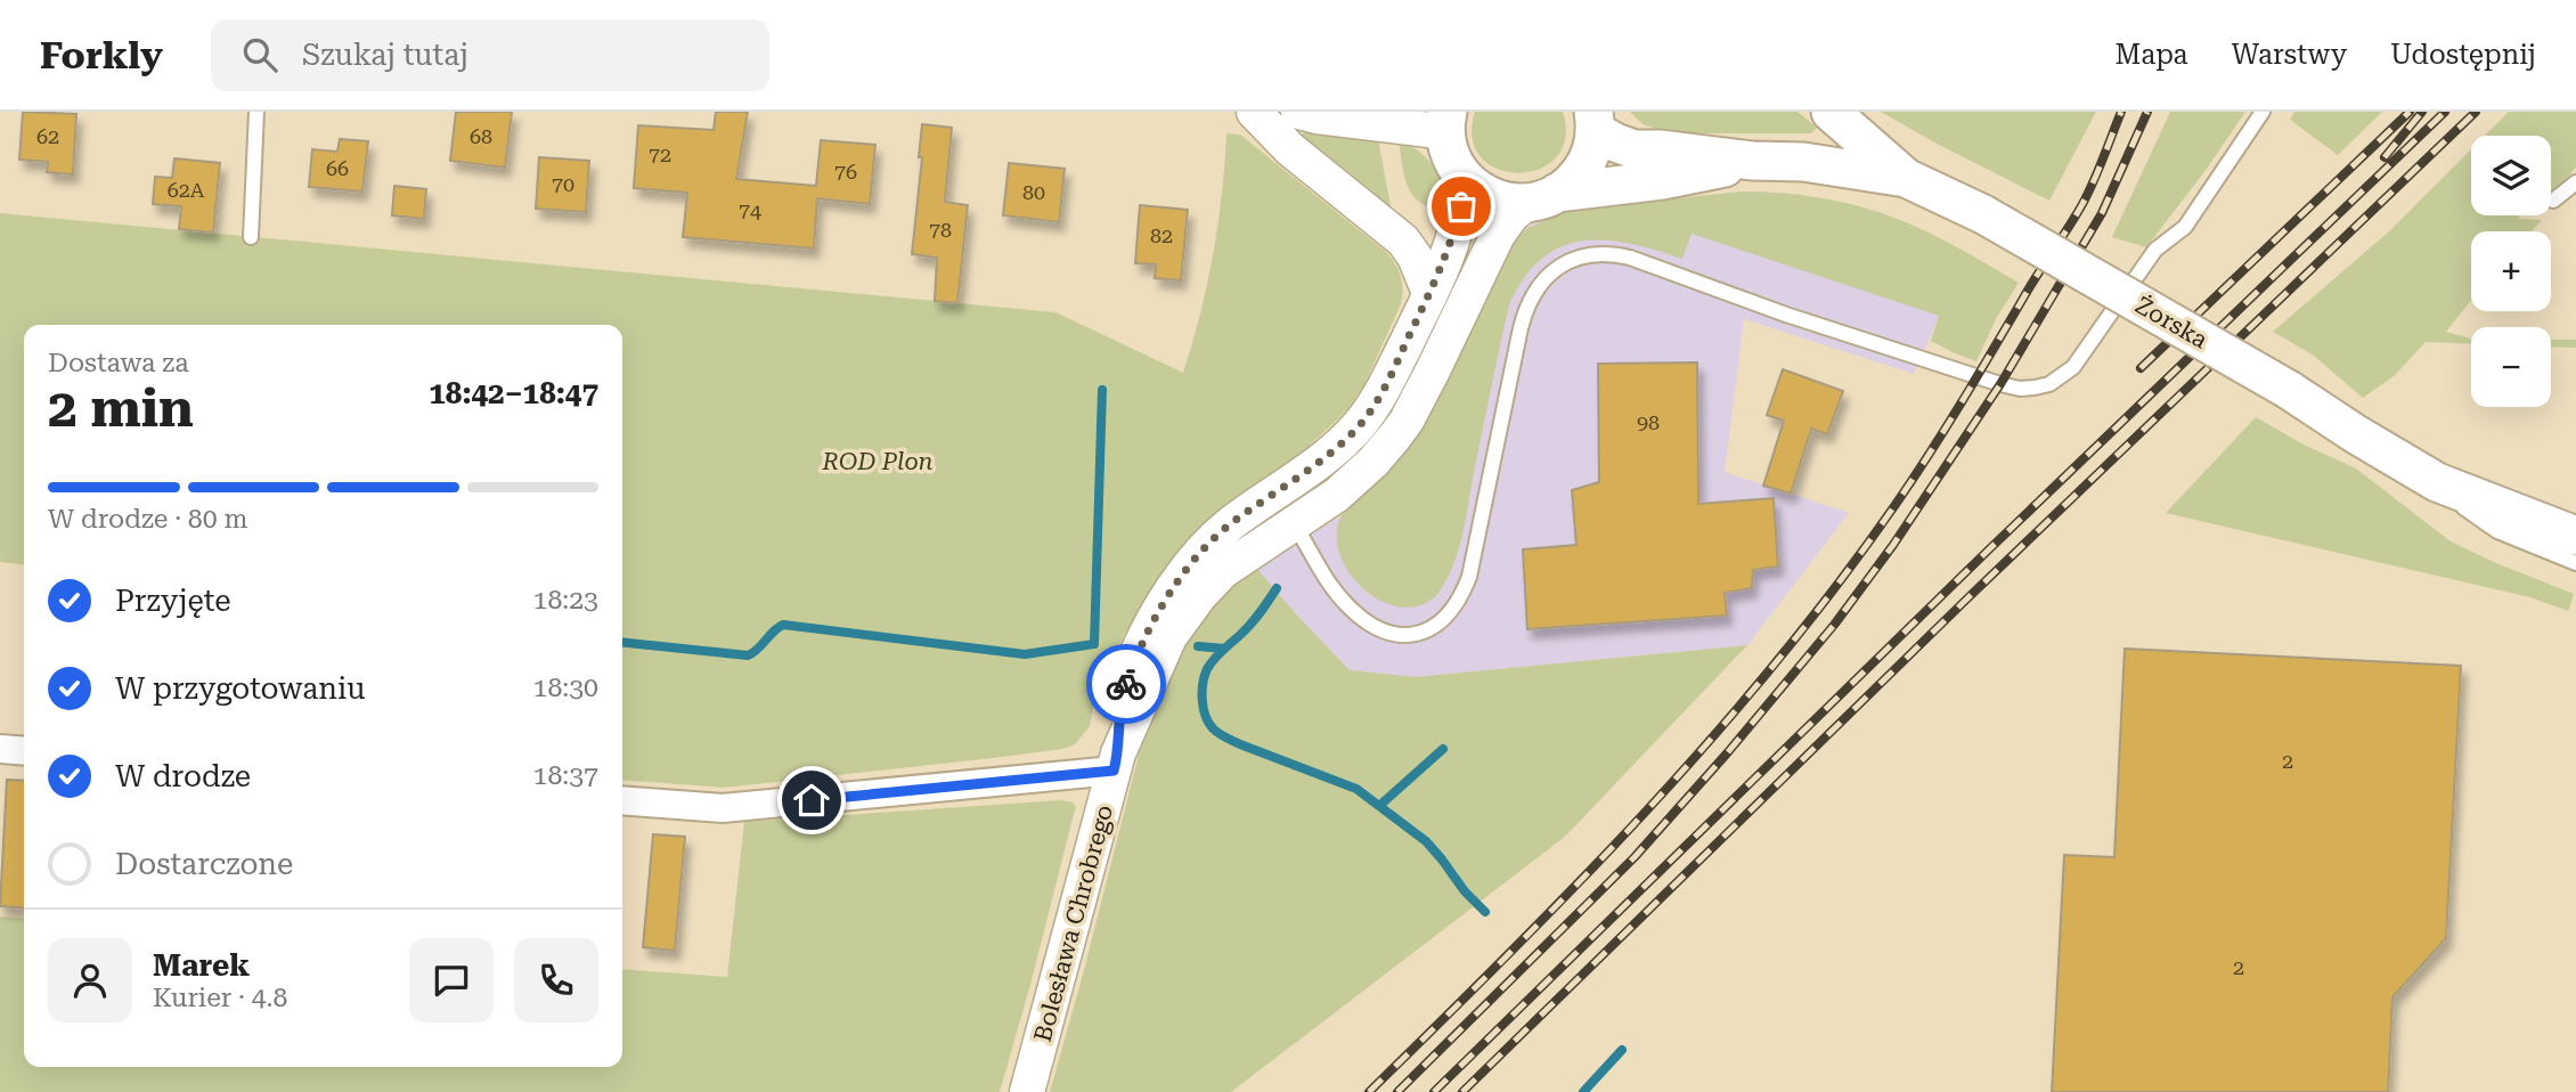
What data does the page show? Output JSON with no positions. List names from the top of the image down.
{
  "streets": {
    "main road": ["Żorska"],
    "street": ["Bolesława Chrobrego"]
  },
  "crossings": [
    ["Żorska", "Bolesława Chrobrego"]
  ],
  "parks": ["ROD Plon"],
  "house_numbers": [
    "62",
    "68",
    "72",
    "66",
    "76",
    "70",
    "62A",
    "80",
    "74",
    "78",
    "82",
    "98",
    "2",
    "2"
  ],
  "page": {
    "header": "Forkly",
    "search": "Szukaj tutaj",
    "nav": ["Mapa", "Warstwy", "Udostępnij"],
    "map_buttons": ["+", "−"],
    "heading": ["2 min", "Dostawa za", "18:42–18:47"],
    "panel": ["Marek", "Kurier · 4.8"],
    "bar": "W drodze · 80 m",
    "list": [
      ["Przyjęte", "18:23"],
      ["W przygotowaniu", "18:30"],
      ["W drodze", "18:37"],
      "Dostarczone"
    ]
  }
}
